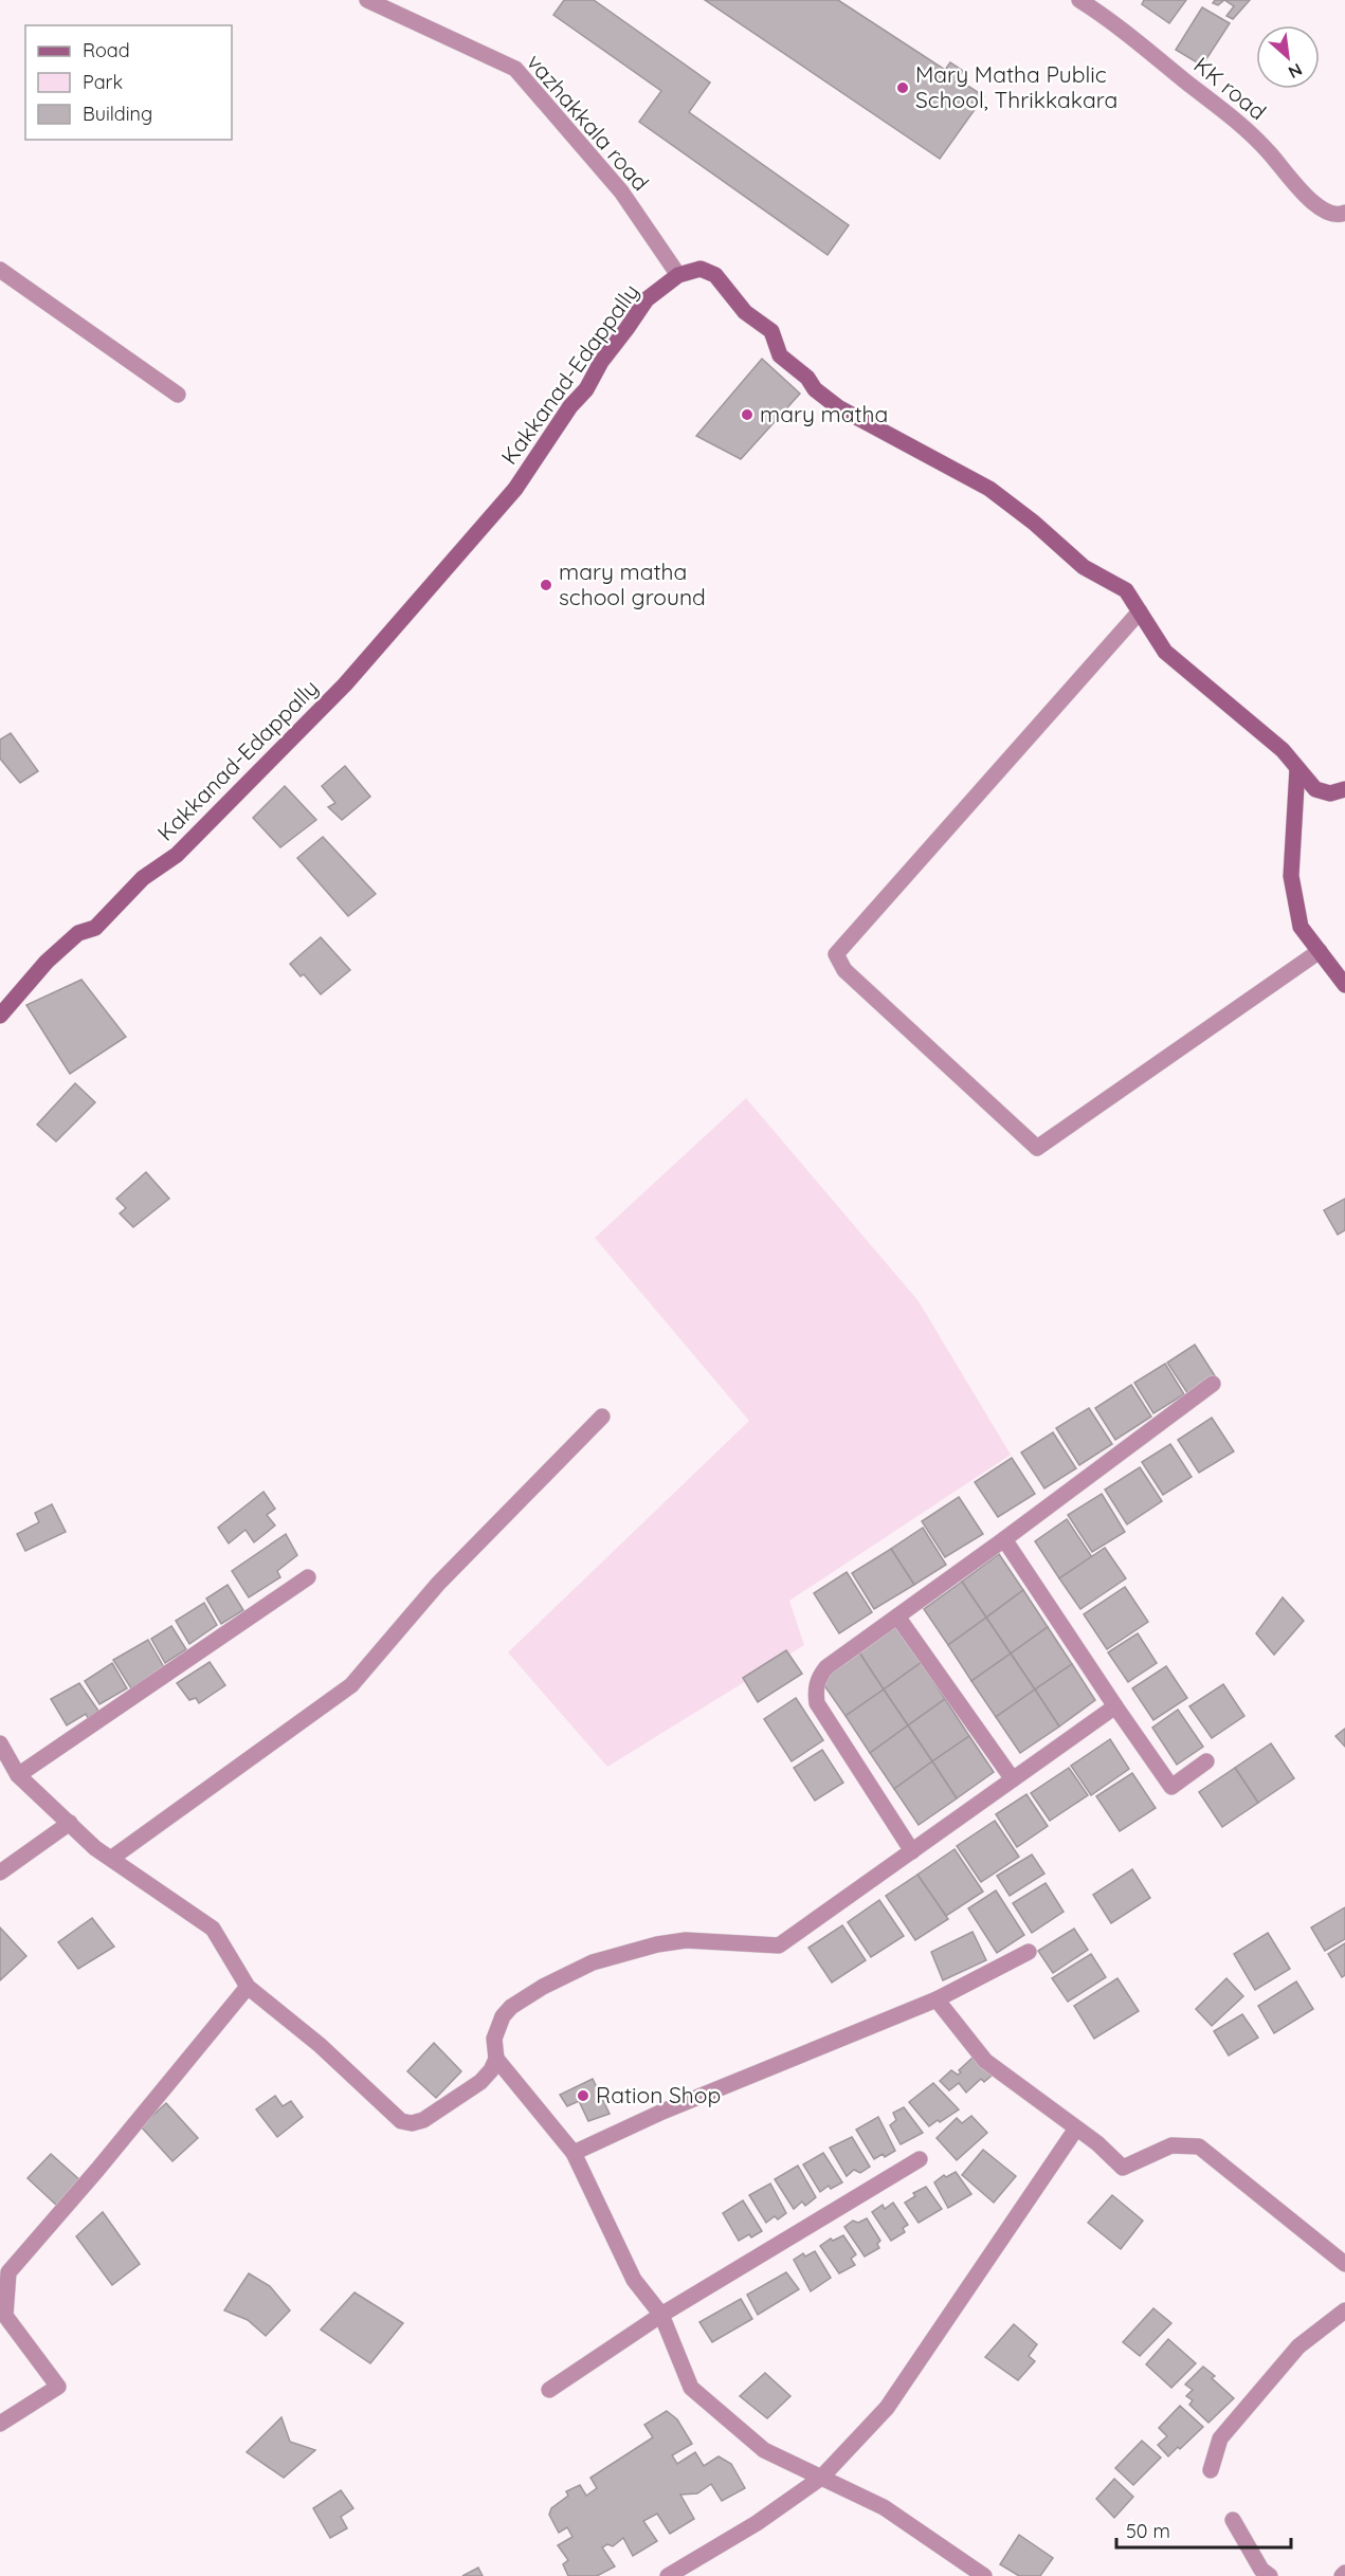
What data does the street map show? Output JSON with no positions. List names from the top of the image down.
{
  "streets": {
    "street": ["KK road", "vazhakkala road", "Kakkanad-Edappally"]
  },
  "crossings": [
    ["vazhakkala road", "Kakkanad-Edappally"]
  ],
  "places": [
    "Mary Matha Public School, Thrikkakara",
    "mary matha",
    "mary matha school ground",
    "Ration Shop"
  ],
  "legend": ["Road", "Park", "Building"],
  "scale_bar": "50 m",
  "north": "bottom right"
}
